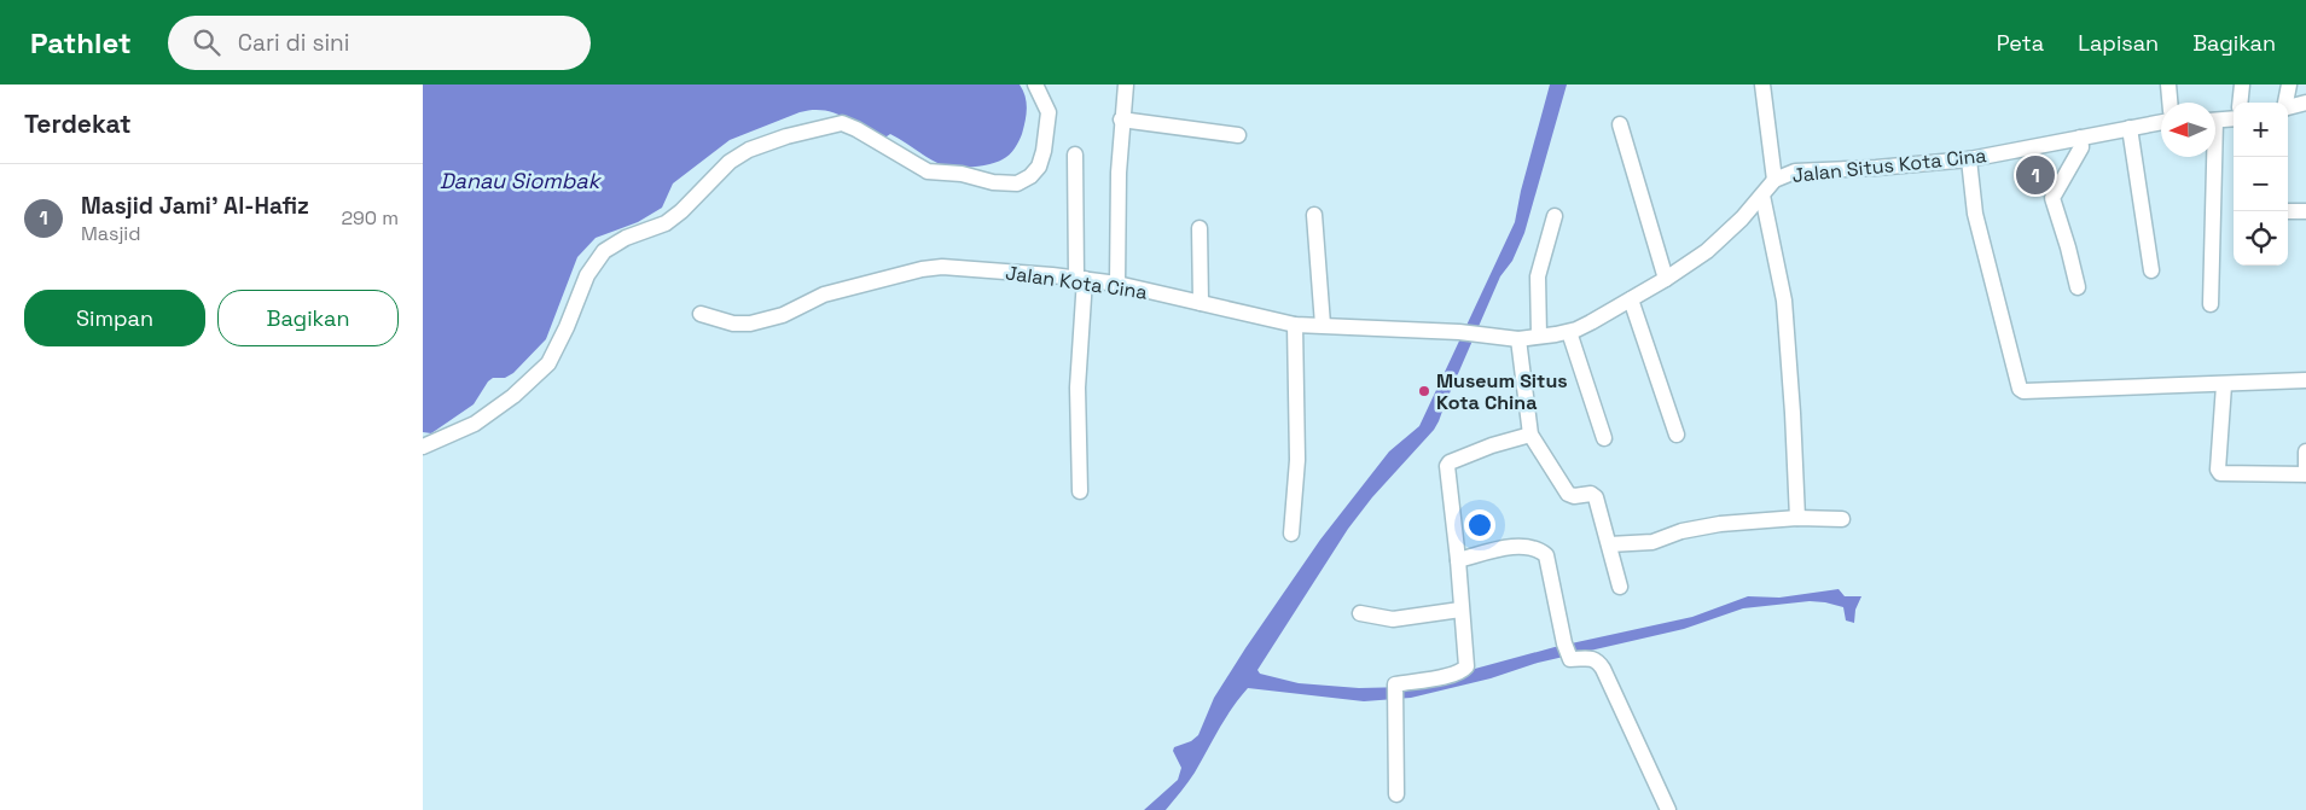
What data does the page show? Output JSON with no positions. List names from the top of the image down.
{
  "streets": {
    "street": ["Jalan Situs Kota Cina", "Jalan Kota Cina"]
  },
  "crossings": [
    ["Jalan Situs Kota Cina", "Jalan Kota Cina"]
  ],
  "water": ["Danau Siombak"],
  "places": ["Museum Situs Kota China"],
  "north": "left",
  "page": {
    "header": "Pathlet",
    "search": "Cari di sini",
    "nav": ["Peta", "Lapisan", "Bagikan"],
    "heading": "Terdekat",
    "map_buttons": ["+", "−"],
    "pins": "1",
    "list": [
      {
        "mark": "1",
        "name": "Masjid Jami' Al-Hafiz",
        "note": "Masjid",
        "value": "290 m"
      }
    ],
    "buttons": ["Simpan", "Bagikan"]
  }
}
